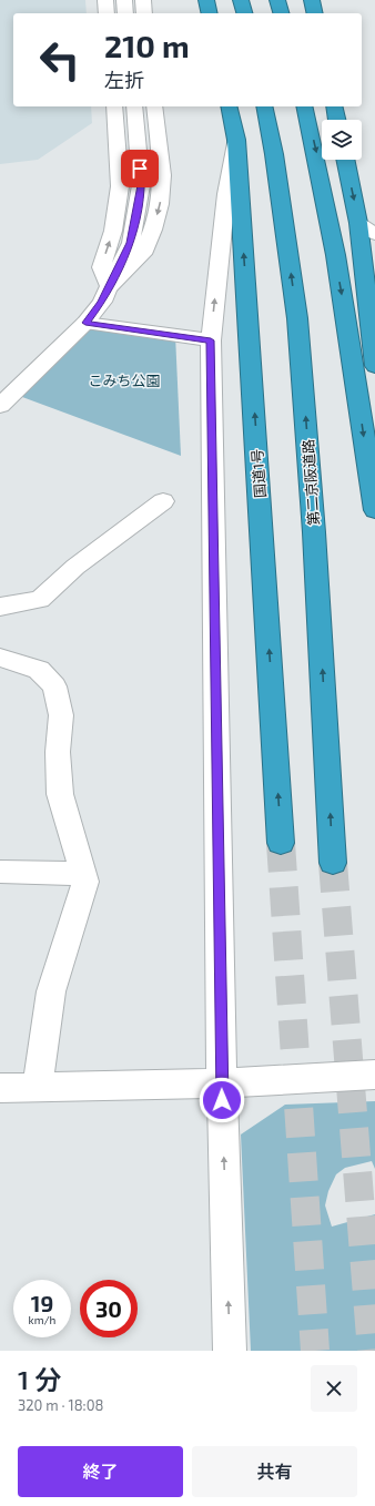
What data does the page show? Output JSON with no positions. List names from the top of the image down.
{
  "streets": {
    "highway": ["国道1号", "第二京阪道路"]
  },
  "parks": ["こみち公園"],
  "page": {
    "turn": ["210 m", "左折"],
    "speed": "19 km/h",
    "limit": "30",
    "heading": ["1 分", "320 m · 18:08"],
    "buttons": ["終了", "共有"]
  }
}
